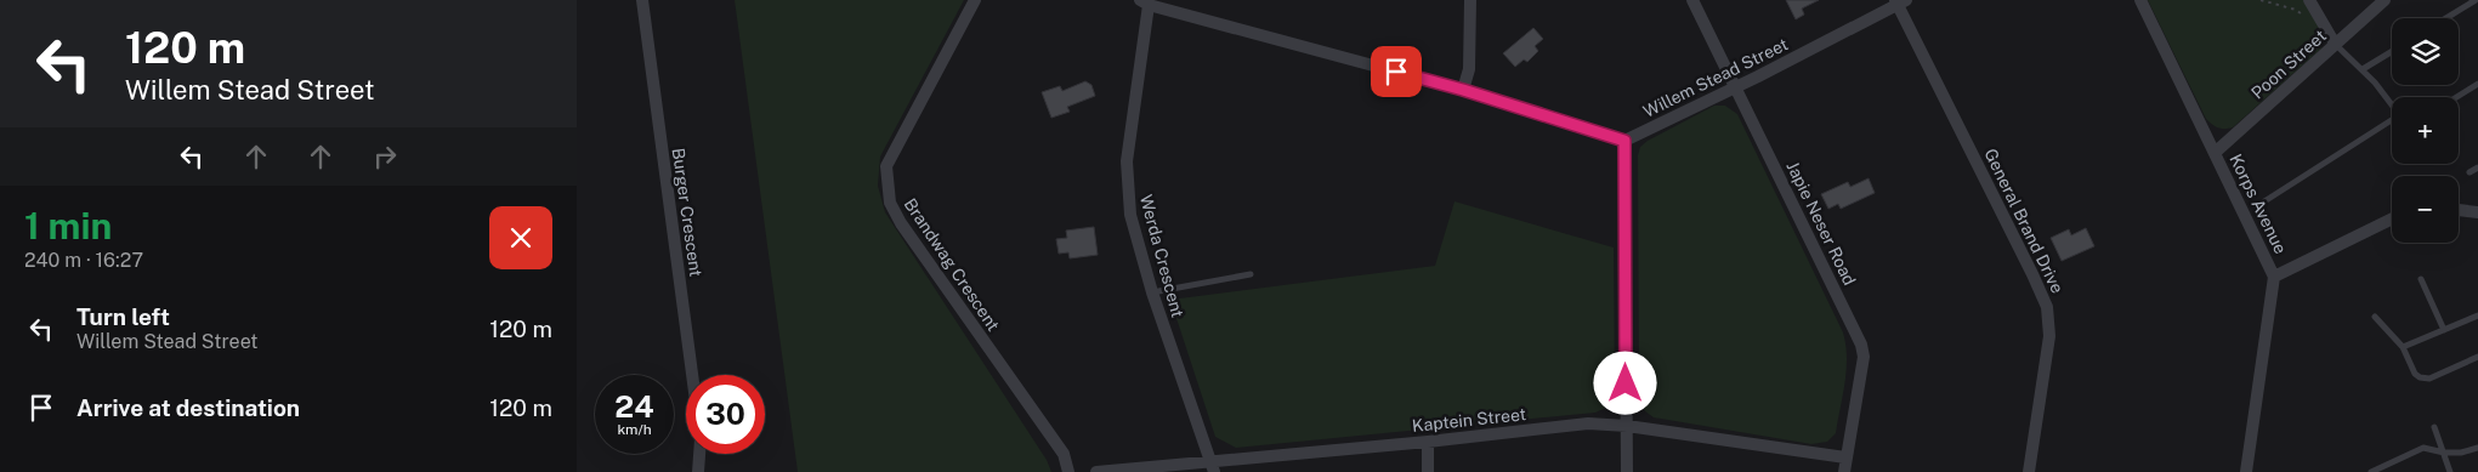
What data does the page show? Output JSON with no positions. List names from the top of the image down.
{
  "streets": {
    "street": [
      "Poon Street",
      "Willem Stead Street",
      "Korps Avenue",
      "Burger Crescent",
      "General Brand Drive",
      "Japie Neser Road",
      "Werda Crescent",
      "Brandwag Crescent",
      "Kaptein Street"
    ]
  },
  "crossings": [
    ["Poon Street", "Korps Avenue"],
    ["Willem Stead Street", "General Brand Drive"],
    ["Willem Stead Street", "Japie Neser Road"],
    ["Japie Neser Road", "Kaptein Street"],
    ["Werda Crescent", "Kaptein Street"]
  ],
  "page": {
    "turn": ["120 m", "Willem Stead Street"],
    "map_buttons": ["+", "−"],
    "heading": ["1 min", "240 m · 16:27"],
    "list": [
      {
        "name": "Turn left",
        "note": "Willem Stead Street",
        "value": "120 m"
      },
      {
        "name": "Arrive at destination",
        "value": "120 m"
      }
    ],
    "speed": "24 km/h",
    "limit": "30"
  }
}
